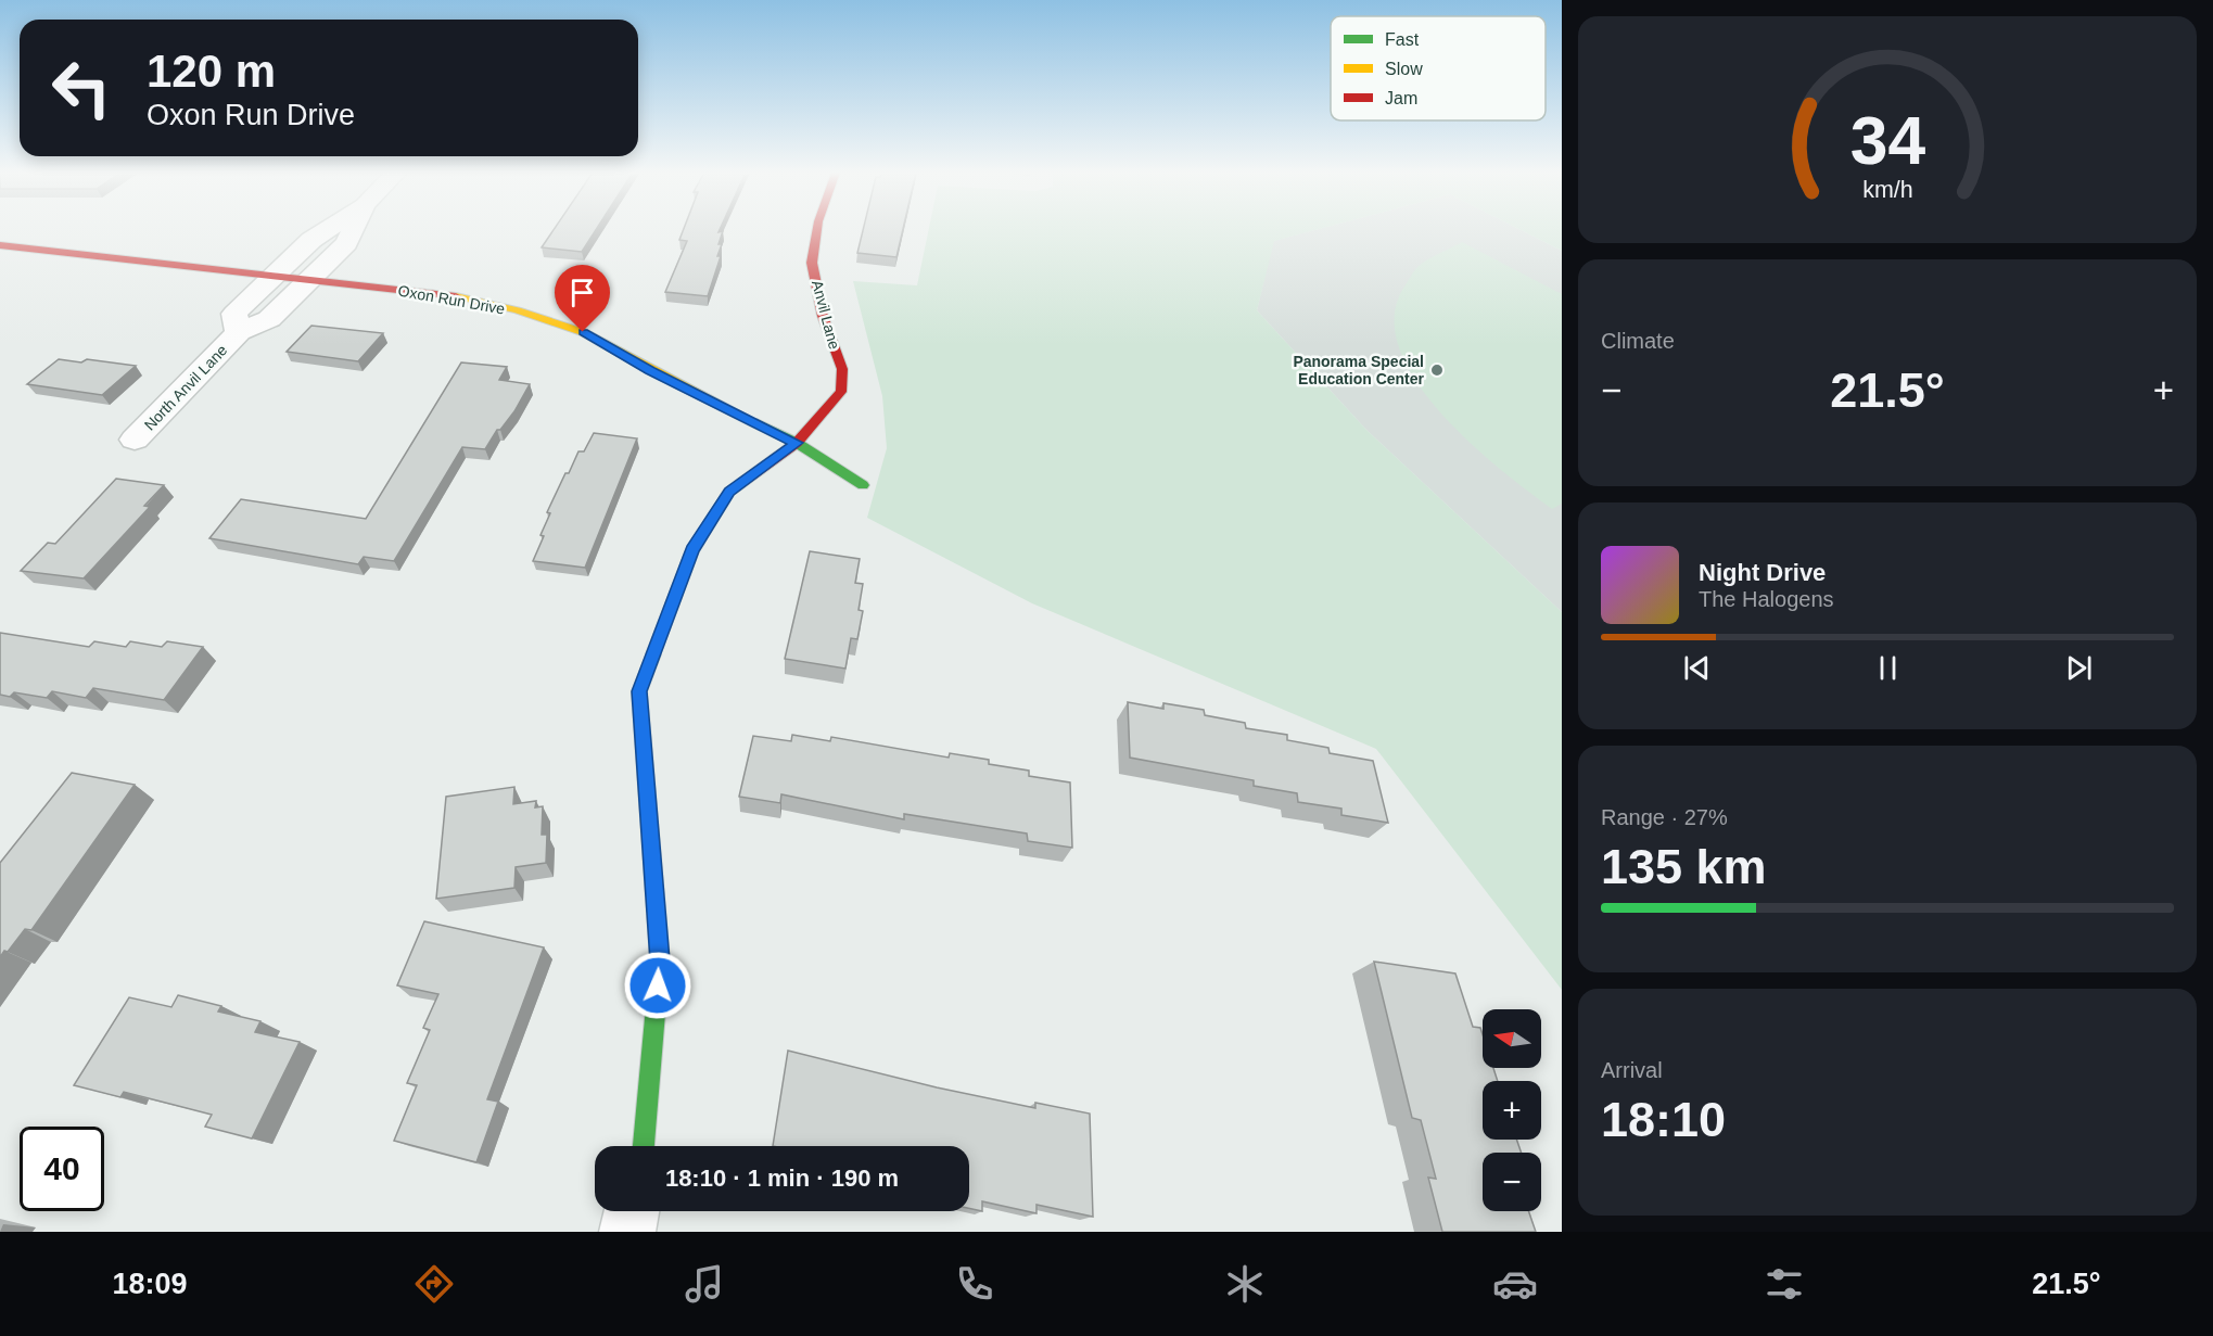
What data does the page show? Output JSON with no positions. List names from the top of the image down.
{
  "streets": {
    "street": ["Oxon Run Drive", "Anvil Lane", "North Anvil Lane"]
  },
  "crossings": [
    ["Oxon Run Drive", "Anvil Lane"],
    ["Oxon Run Drive", "North Anvil Lane"]
  ],
  "places": ["Panorama Special Education Center"],
  "legend": ["Fast", "Slow", "Jam"],
  "north": "left",
  "page": {
    "turn": ["120 m", "Oxon Run Drive"],
    "tile": [
      "Climate",
      ["Range · 27%", "135 km"],
      ["Arrival", "18:10"]
    ],
    "heat": ["−", "21.5°", "+"],
    "song": ["Night Drive", "The Halogens"],
    "map_buttons": ["+", "−"],
    "limit": "40",
    "trip": "18:10 · 1 min · 190 m",
    "tabs": ["18:09", "21.5°"],
    "gauge": ["34", "km/h"]
  }
}
